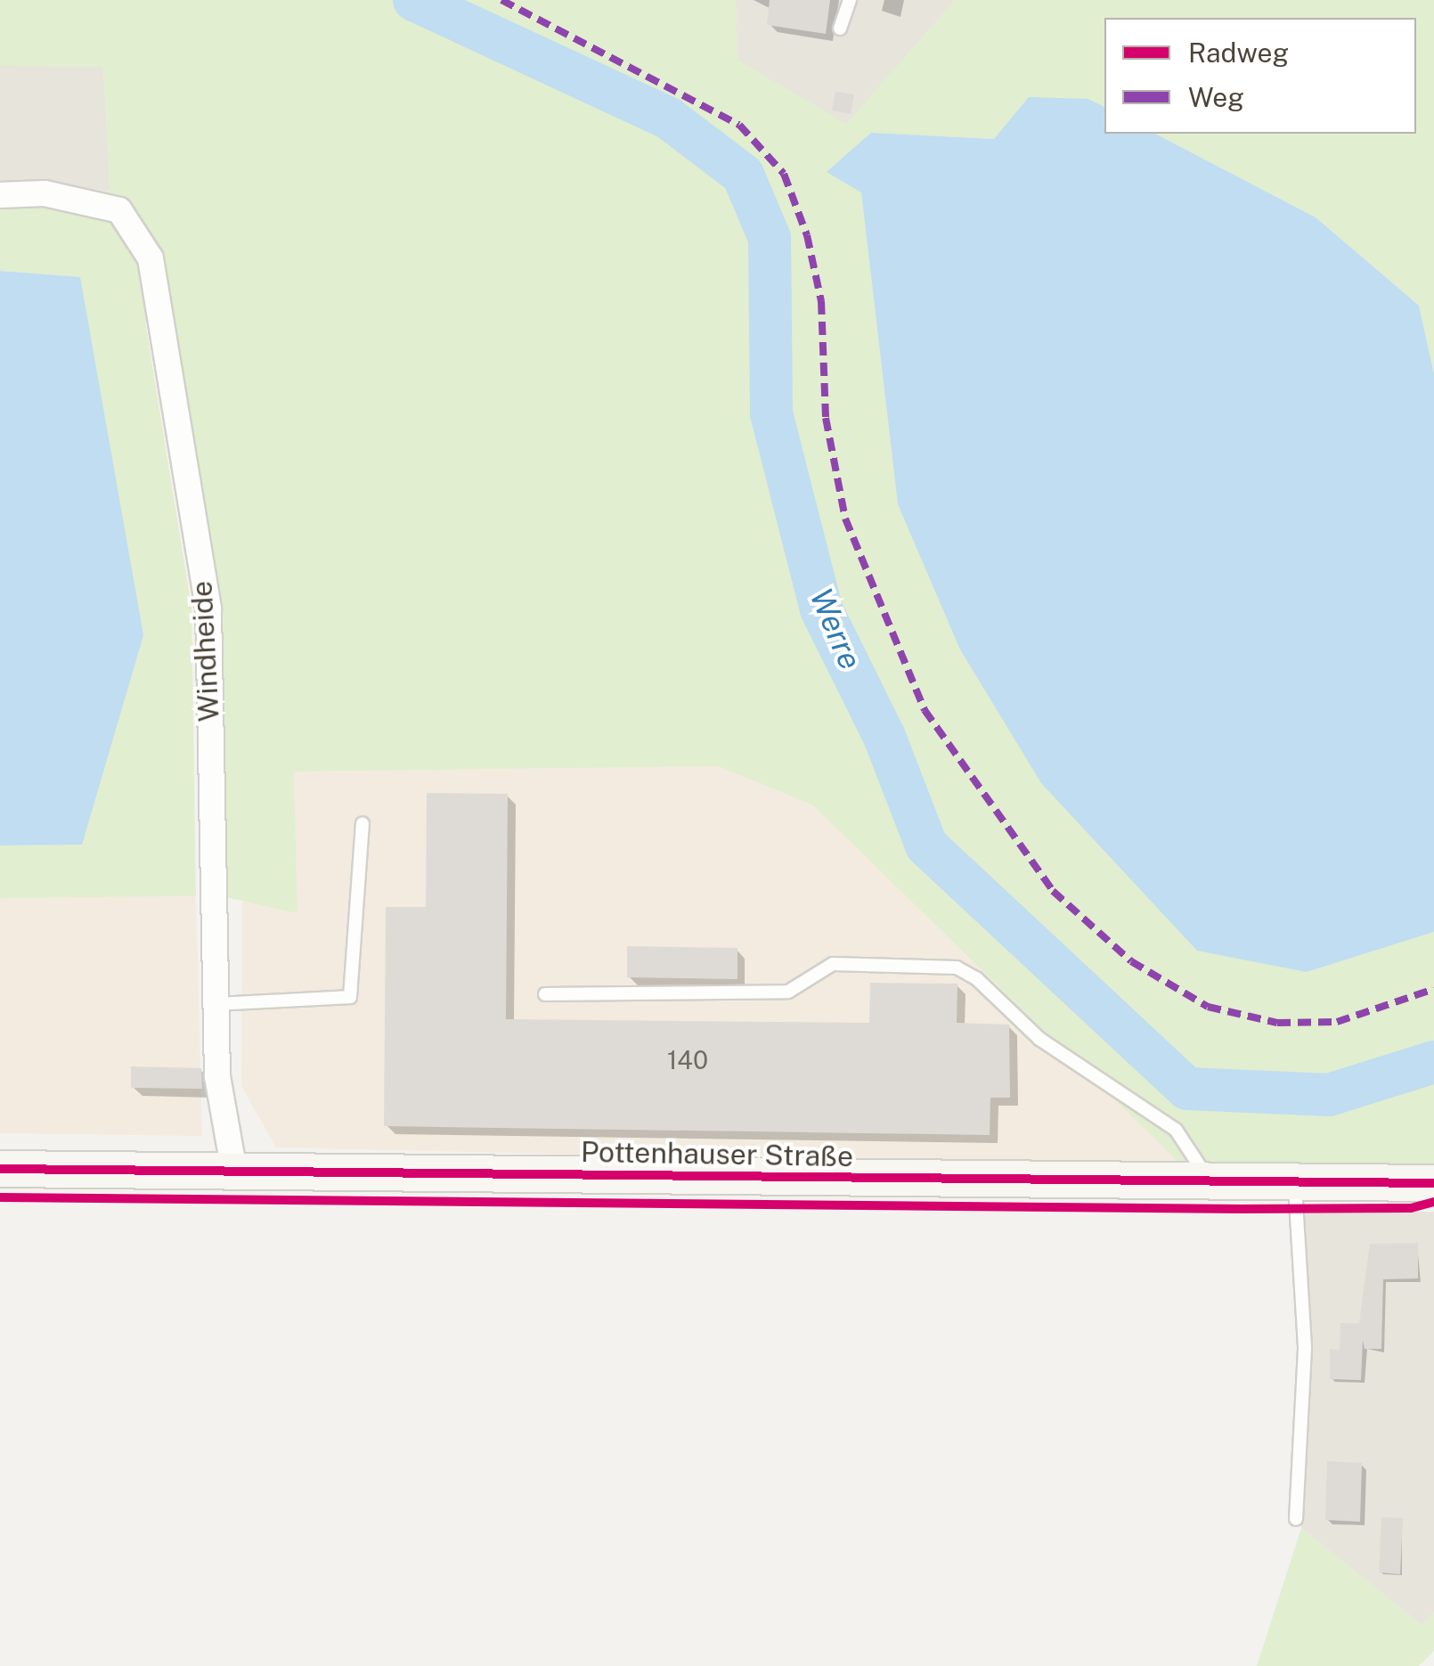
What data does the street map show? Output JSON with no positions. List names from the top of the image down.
{
  "streets": {
    "street": ["Windheide", "Pottenhauser Straße"]
  },
  "crossings": [
    ["Windheide", "Pottenhauser Straße"]
  ],
  "water": ["Werre"],
  "house_numbers": ["140"],
  "legend": ["Radweg", "Weg"]
}
